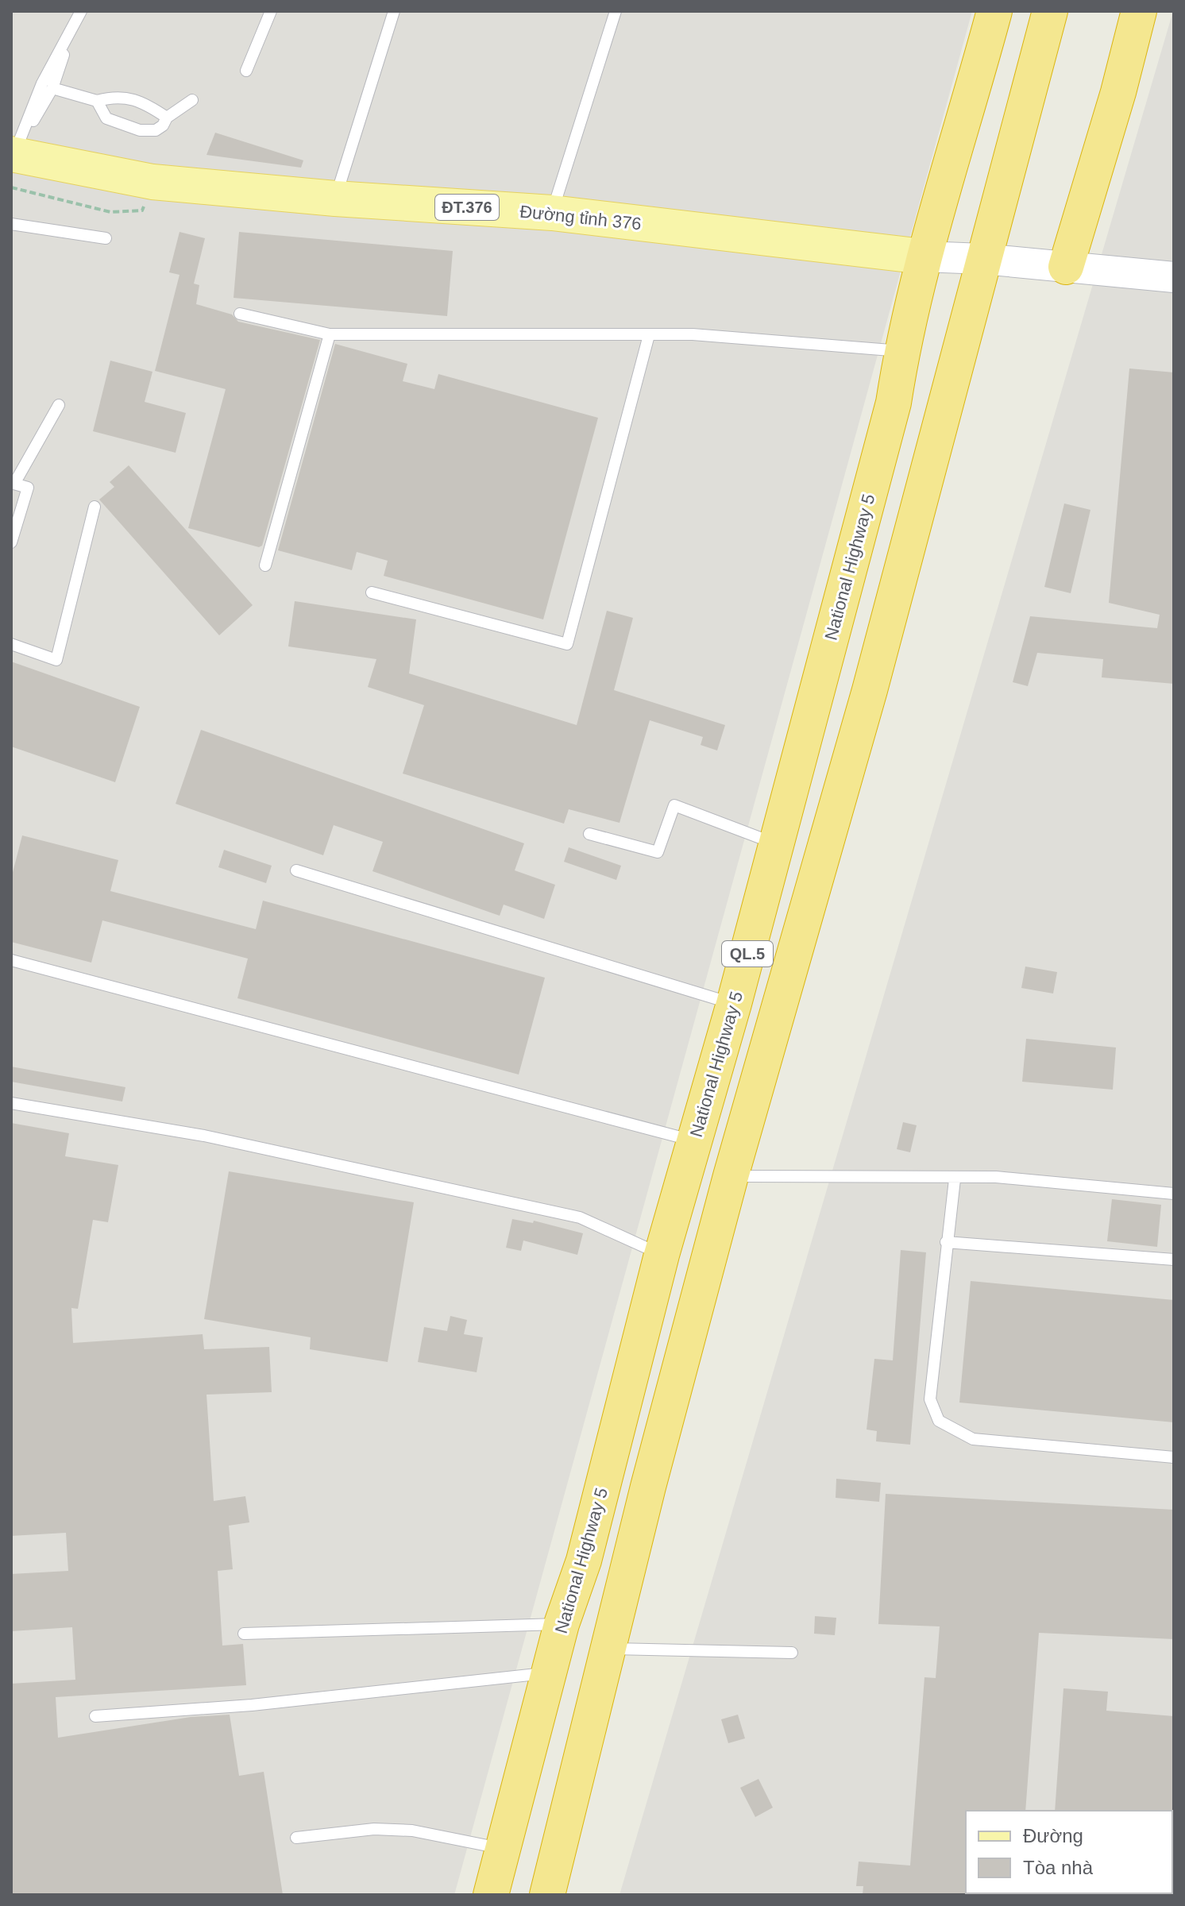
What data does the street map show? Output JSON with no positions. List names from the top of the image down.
{
  "streets": {
    "highway": ["National Highway 5", "QL.5"],
    "main road": ["ĐT.376", "Đường tỉnh 376"]
  },
  "crossings": [
    ["Đường tỉnh 376", "National Highway 5"]
  ],
  "legend": ["Đường", "Tòa nhà"]
}
